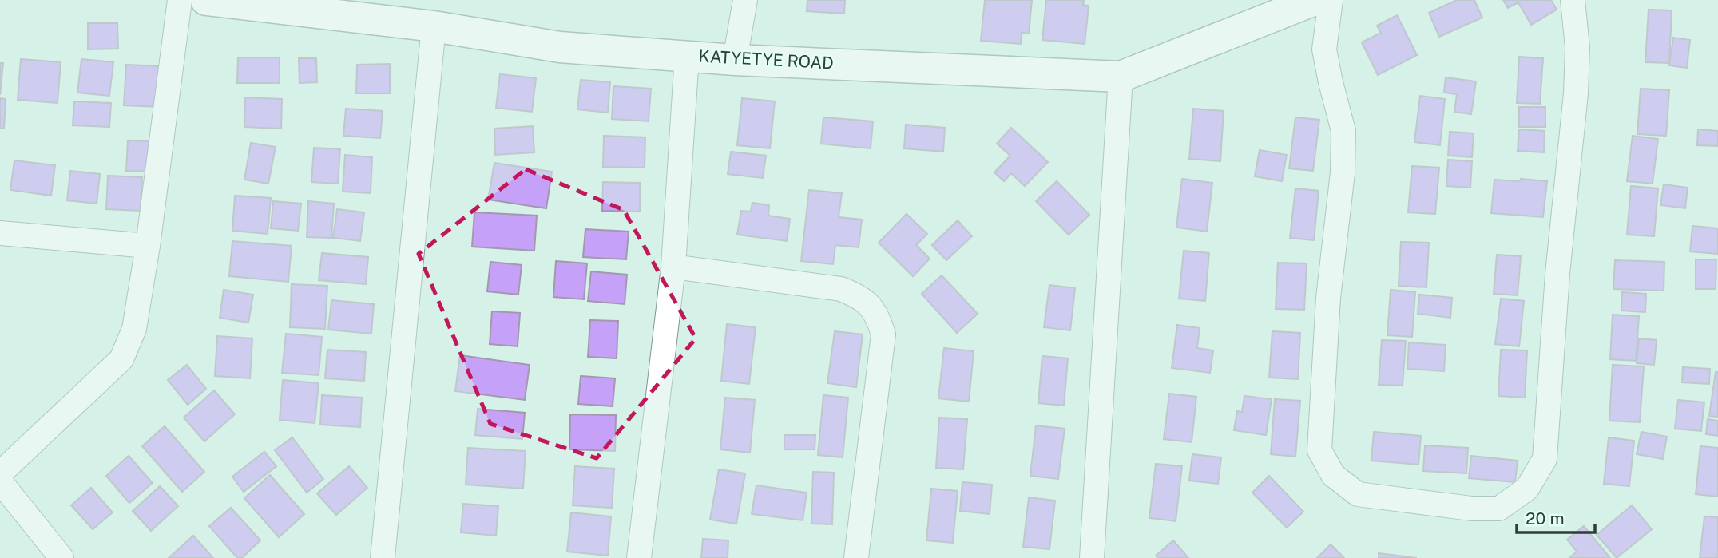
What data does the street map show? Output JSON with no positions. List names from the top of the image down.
{
  "streets": {
    "street": ["KATYETYE ROAD"]
  },
  "scale_bar": "20 m"
}
